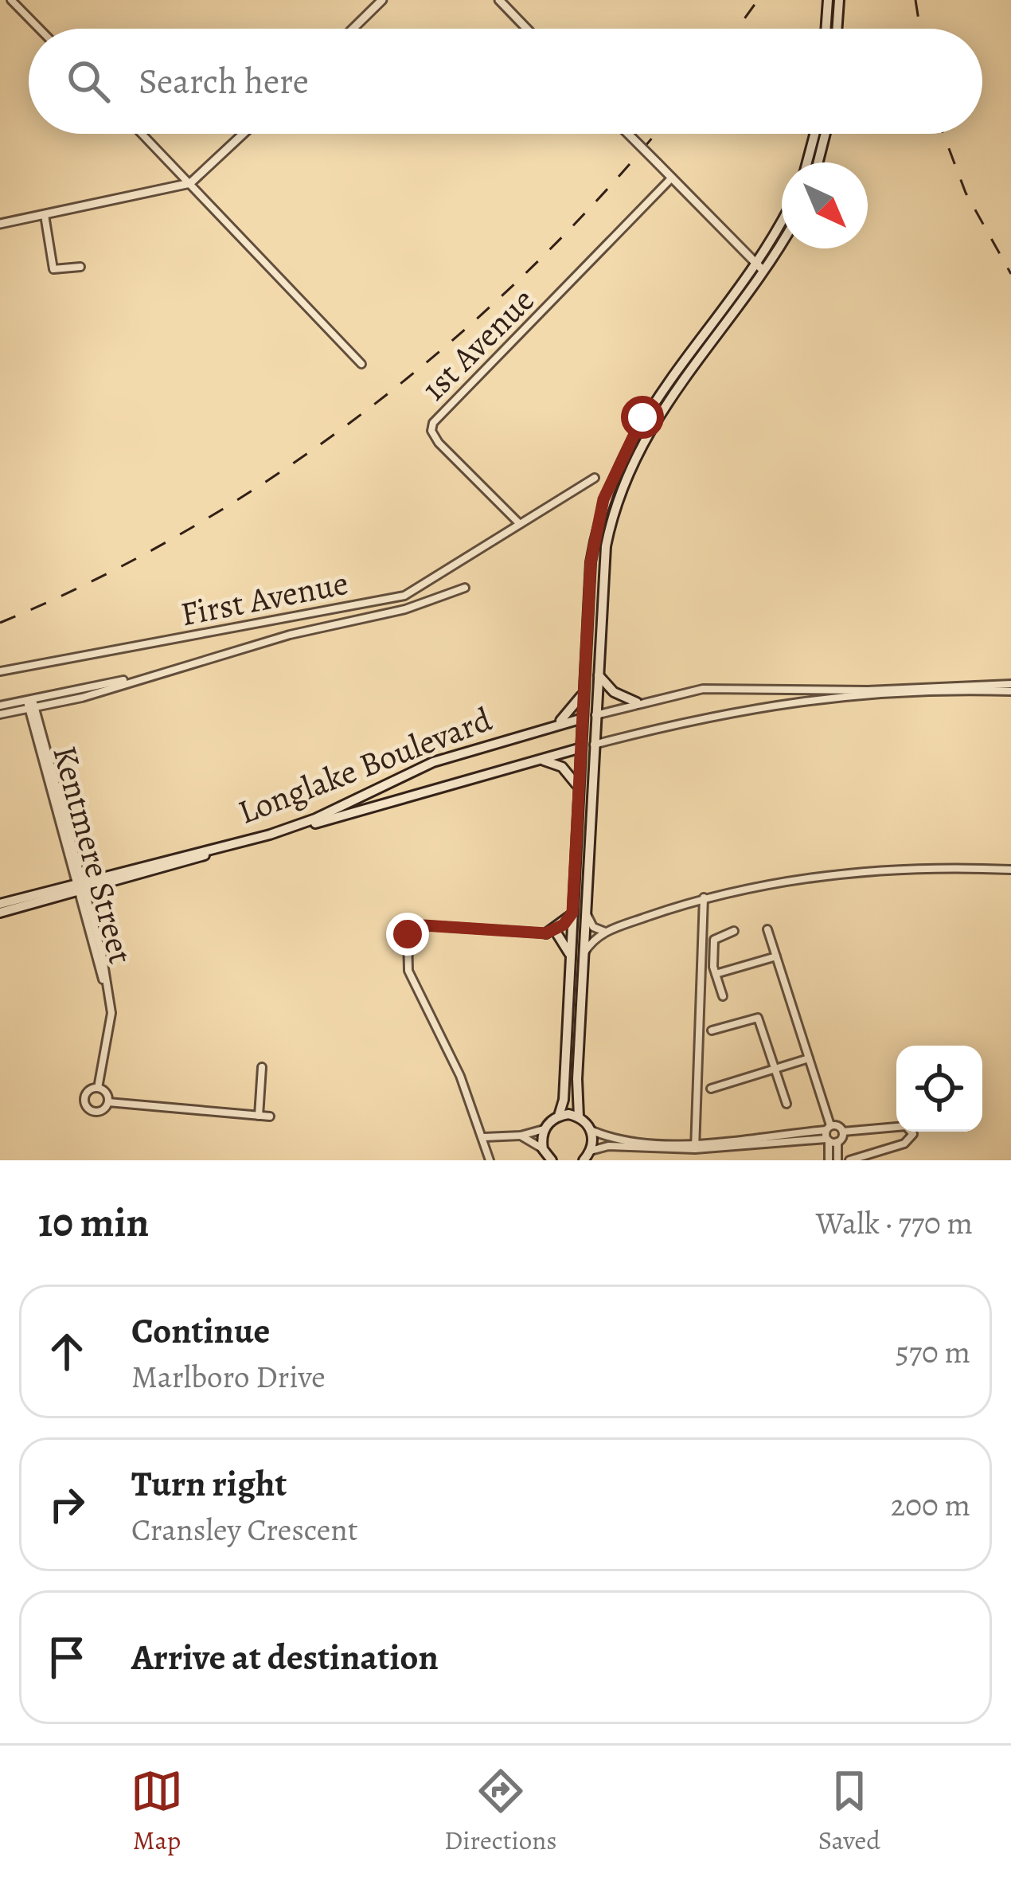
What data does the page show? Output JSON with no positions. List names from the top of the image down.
{
  "streets": {
    "main road": ["Longlake Boulevard"],
    "street": ["1st Avenue", "First Avenue", "Kentmere Street"]
  },
  "crossings": [
    ["1st Avenue", "First Avenue"],
    ["Longlake Boulevard", "Kentmere Street"]
  ],
  "north": "bottom right",
  "page": {
    "search": "Search here",
    "heading": ["10 min", "Walk · 770 m"],
    "list": [
      ["Continue", "Marlboro Drive", "570 m"],
      ["Turn right", "Cransley Crescent", "200 m"],
      "Arrive at destination"
    ],
    "nav": ["Map", "Directions", "Saved"]
  }
}
